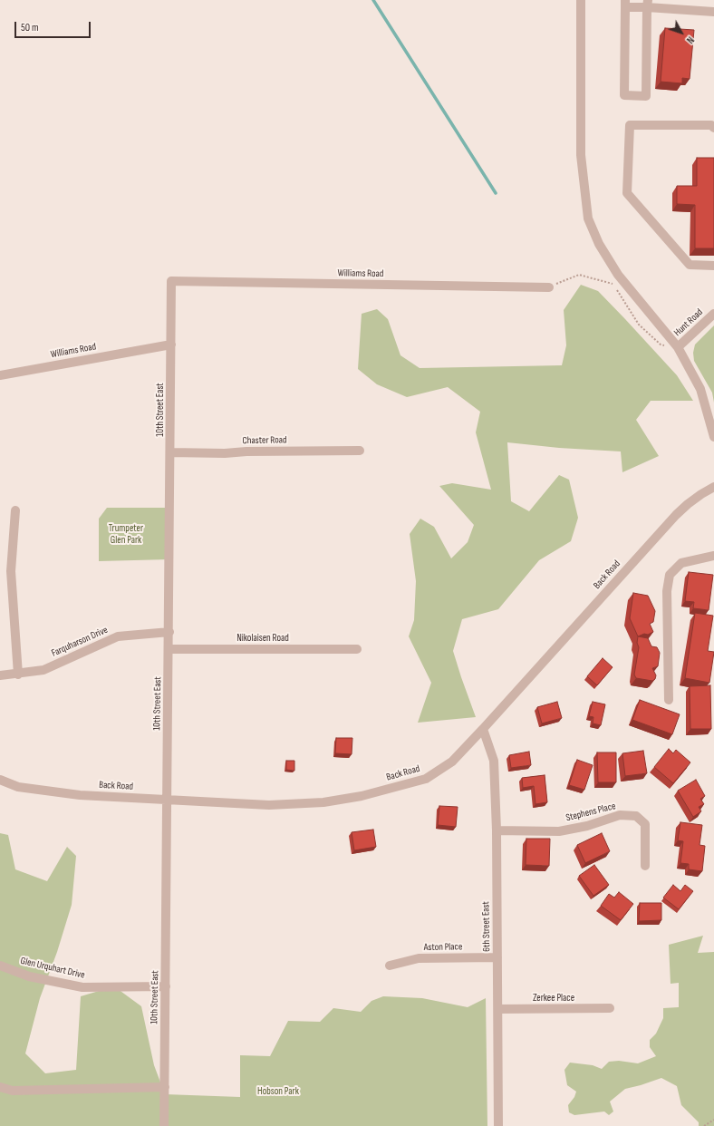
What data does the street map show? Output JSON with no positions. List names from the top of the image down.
{
  "streets": {
    "street": [
      "Williams Road",
      "Hunt Road",
      "10th Street East",
      "Chaster Road",
      "Back Road",
      "Nikolaisen Road",
      "Farquharson Drive",
      "Stephens Place",
      "6th Street East",
      "Aston Place",
      "Glen Urquhart Drive",
      "Zerkee Place"
    ]
  },
  "crossings": [
    ["Williams Road", "10th Street East"],
    ["10th Street East", "Chaster Road"],
    ["10th Street East", "Back Road"],
    ["10th Street East", "Nikolaisen Road"],
    ["10th Street East", "Farquharson Drive"],
    ["10th Street East", "Glen Urquhart Drive"],
    ["Back Road", "6th Street East"],
    ["Stephens Place", "6th Street East"],
    ["6th Street East", "Aston Place"],
    ["6th Street East", "Zerkee Place"]
  ],
  "parks": ["Trumpeter Glen Park", "Hobson Park"],
  "scale_bar": "50 m",
  "north": "bottom right"
}
